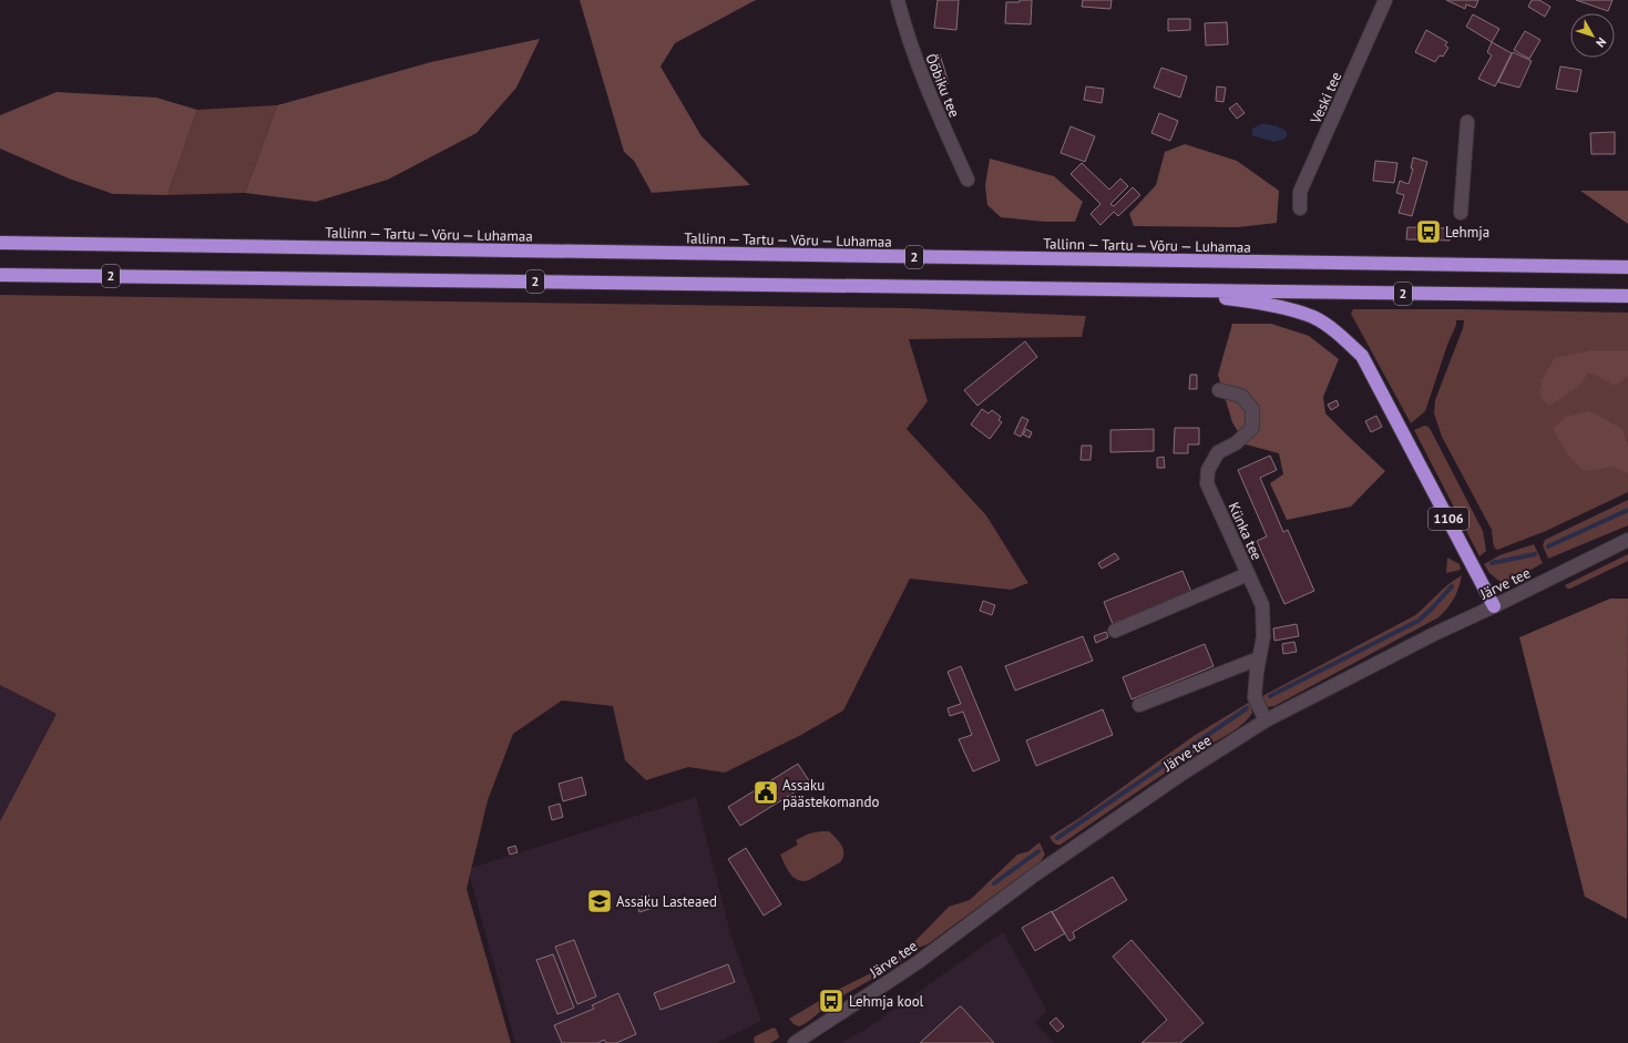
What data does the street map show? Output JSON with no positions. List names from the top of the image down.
{
  "streets": {
    "highway": ["Tallinn — Tartu — Võru — Luhamaa", "2", "1106"],
    "street": [
      "Ööbiku tee",
      "Veski tee",
      "Künka tee",
      "Järve tee"
    ]
  },
  "crossings": [
    ["2", "1106"],
    ["1106", "Järve tee"],
    ["Künka tee", "Järve tee"]
  ],
  "places": {
    "bus stop": ["Lehmja", "Lehmja kool"],
    "public building": ["Assaku päästekomando"],
    "school or university": ["Assaku Lasteaed"]
  },
  "north": "bottom right"
}
